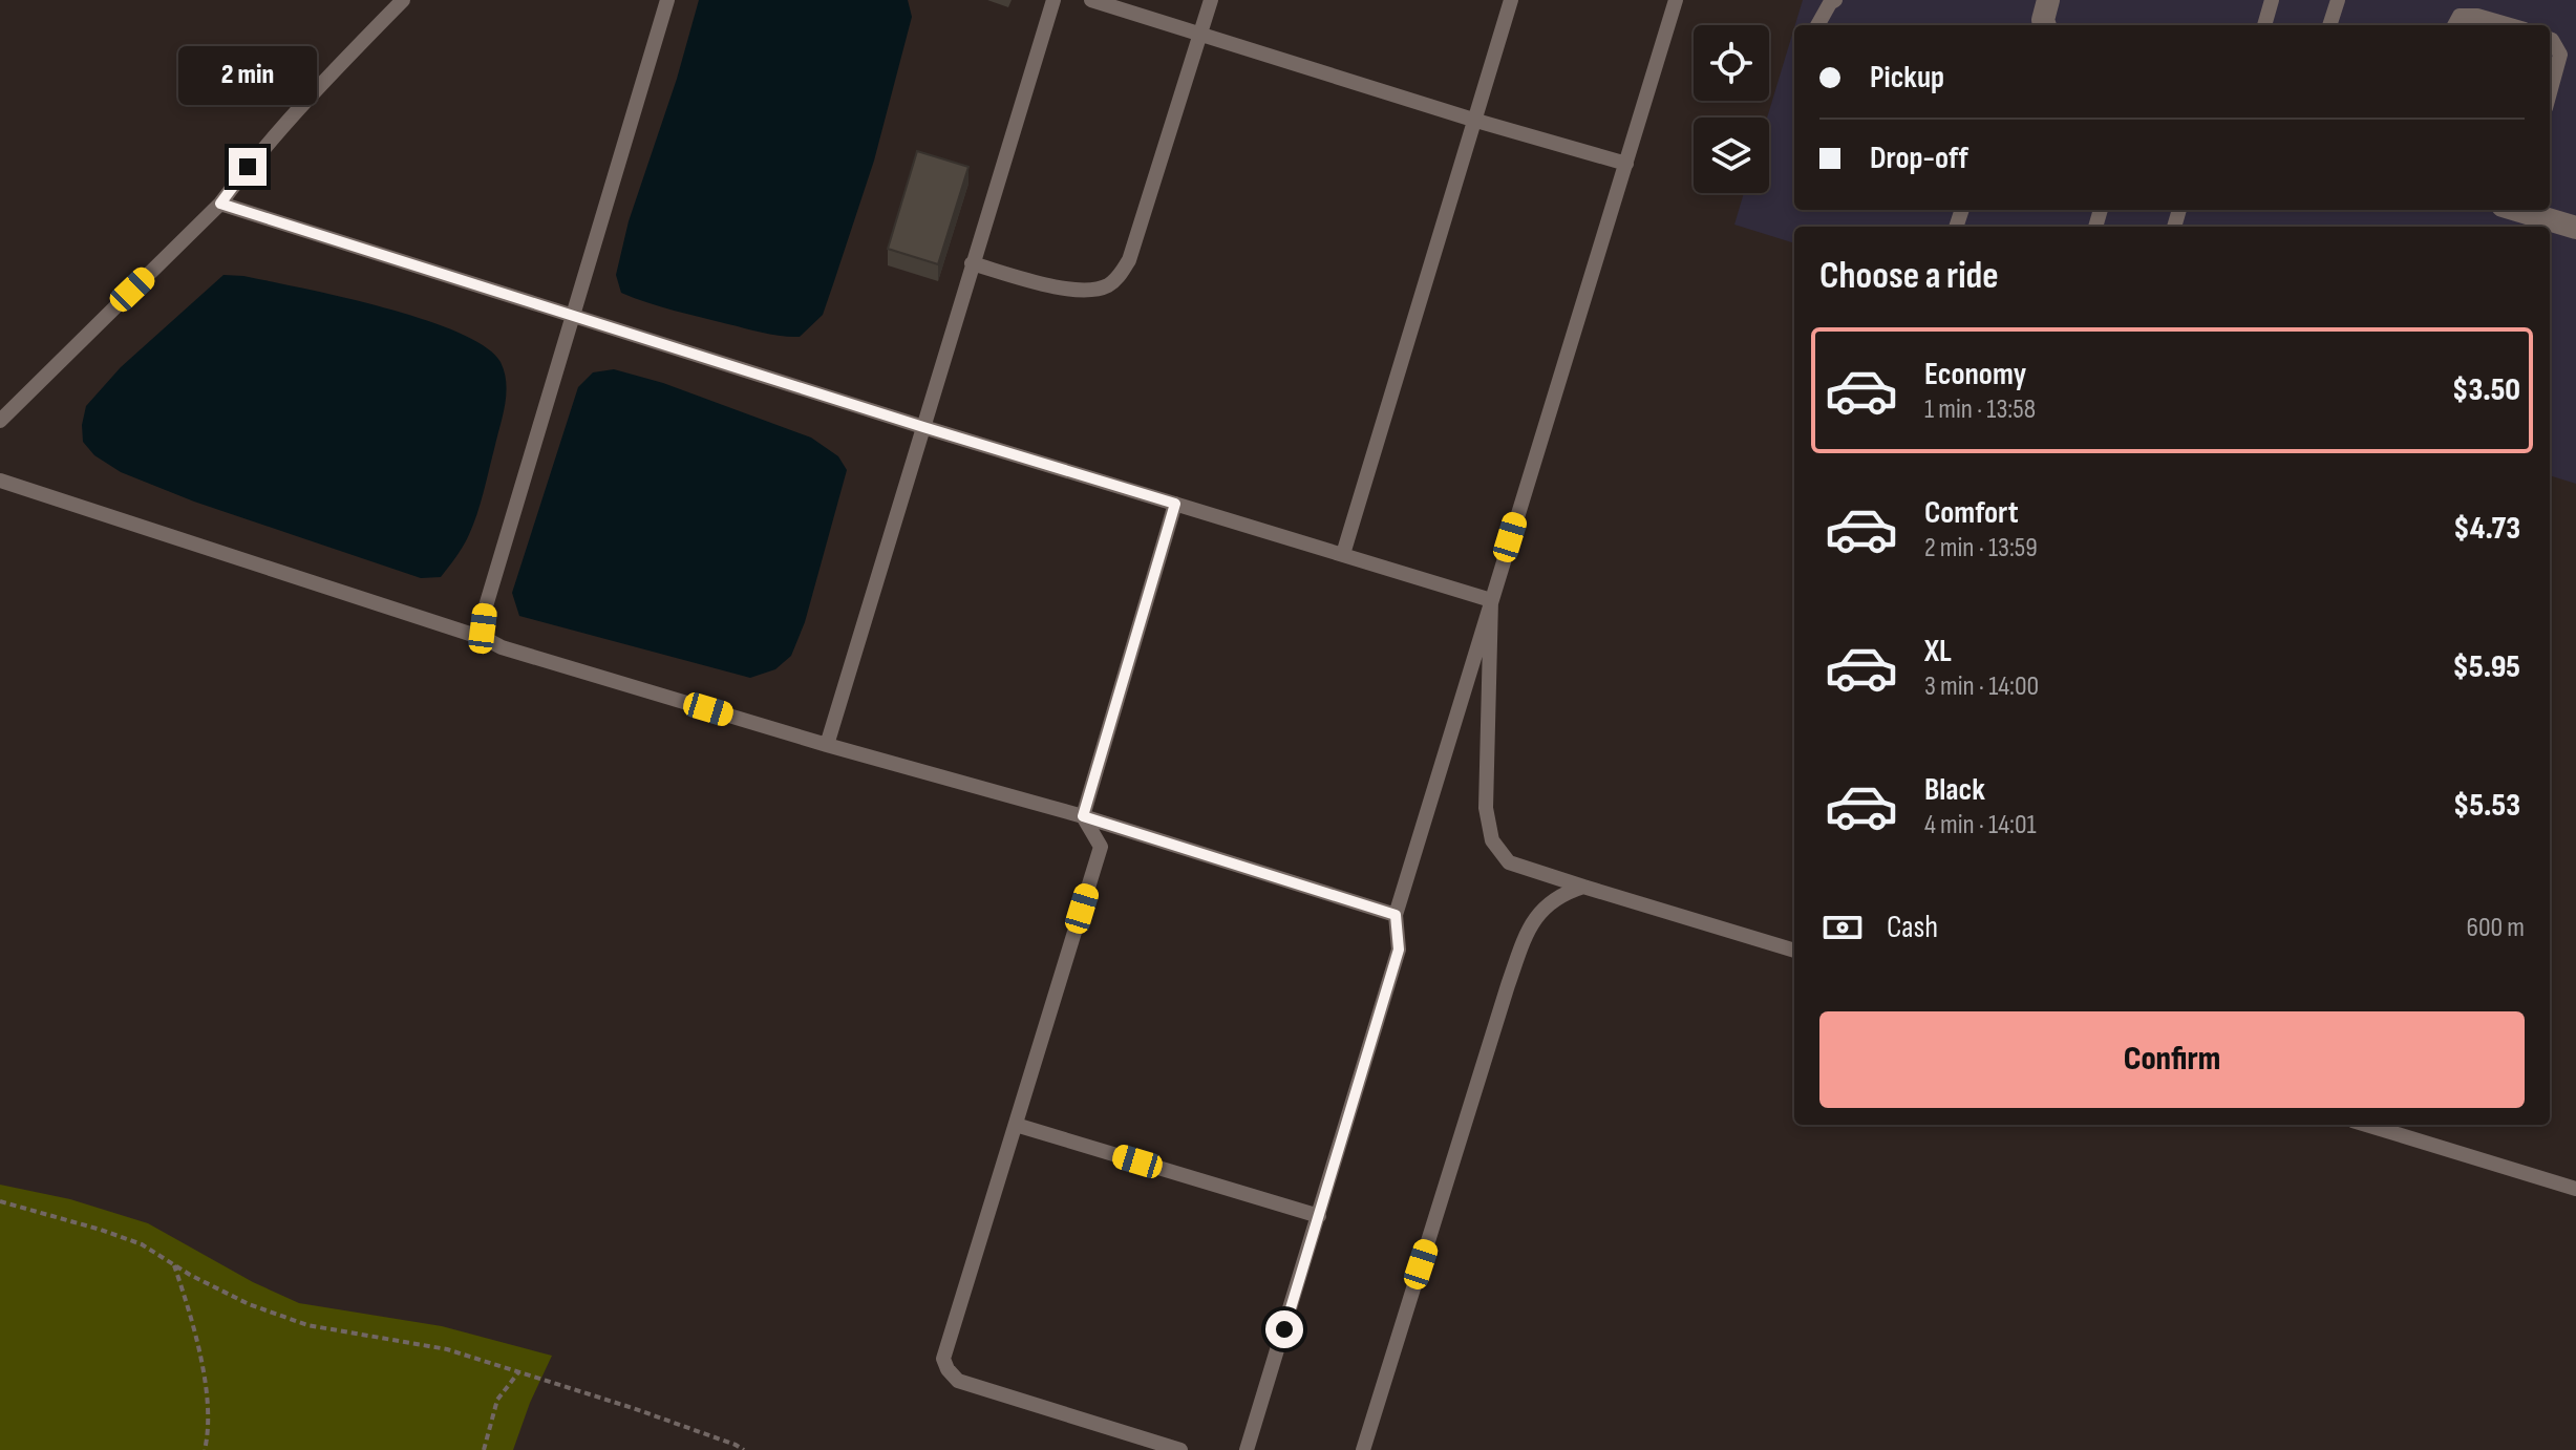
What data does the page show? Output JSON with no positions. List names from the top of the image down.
{
  "page": {
    "banner": ["Pickup", "Drop-off"],
    "bubble": "2 min",
    "heading": "Choose a ride",
    "list": [
      {
        "name": "Economy",
        "note": "1 min · 13:58",
        "value": "$3.50"
      },
      {
        "name": "Comfort",
        "note": "2 min · 13:59",
        "value": "$4.73"
      },
      {
        "name": "XL",
        "note": "3 min · 14:00",
        "value": "$5.95"
      },
      {
        "name": "Black",
        "note": "4 min · 14:01",
        "value": "$5.53"
      }
    ],
    "pay": ["Cash", "600 m"],
    "buttons": "Confirm"
  }
}
